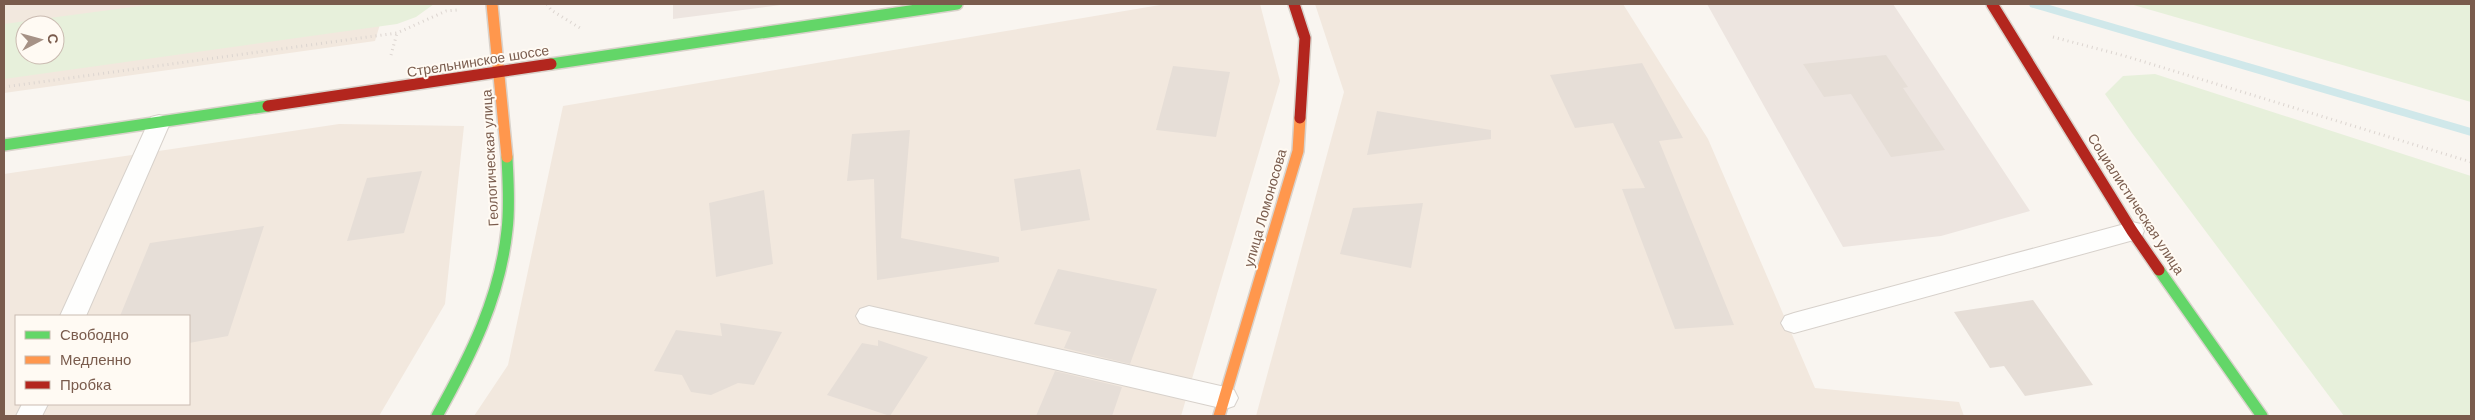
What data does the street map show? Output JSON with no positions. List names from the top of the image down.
{
  "streets": {
    "street": [
      "Стрельнинское шоссе",
      "Геологическая улица",
      "Социалистическая улица",
      "улица Ломоносова"
    ]
  },
  "crossings": [
    ["Стрельнинское шоссе", "Геологическая улица"]
  ],
  "legend": ["Свободно", "Медленно", "Пробка"],
  "north": "right"
}
